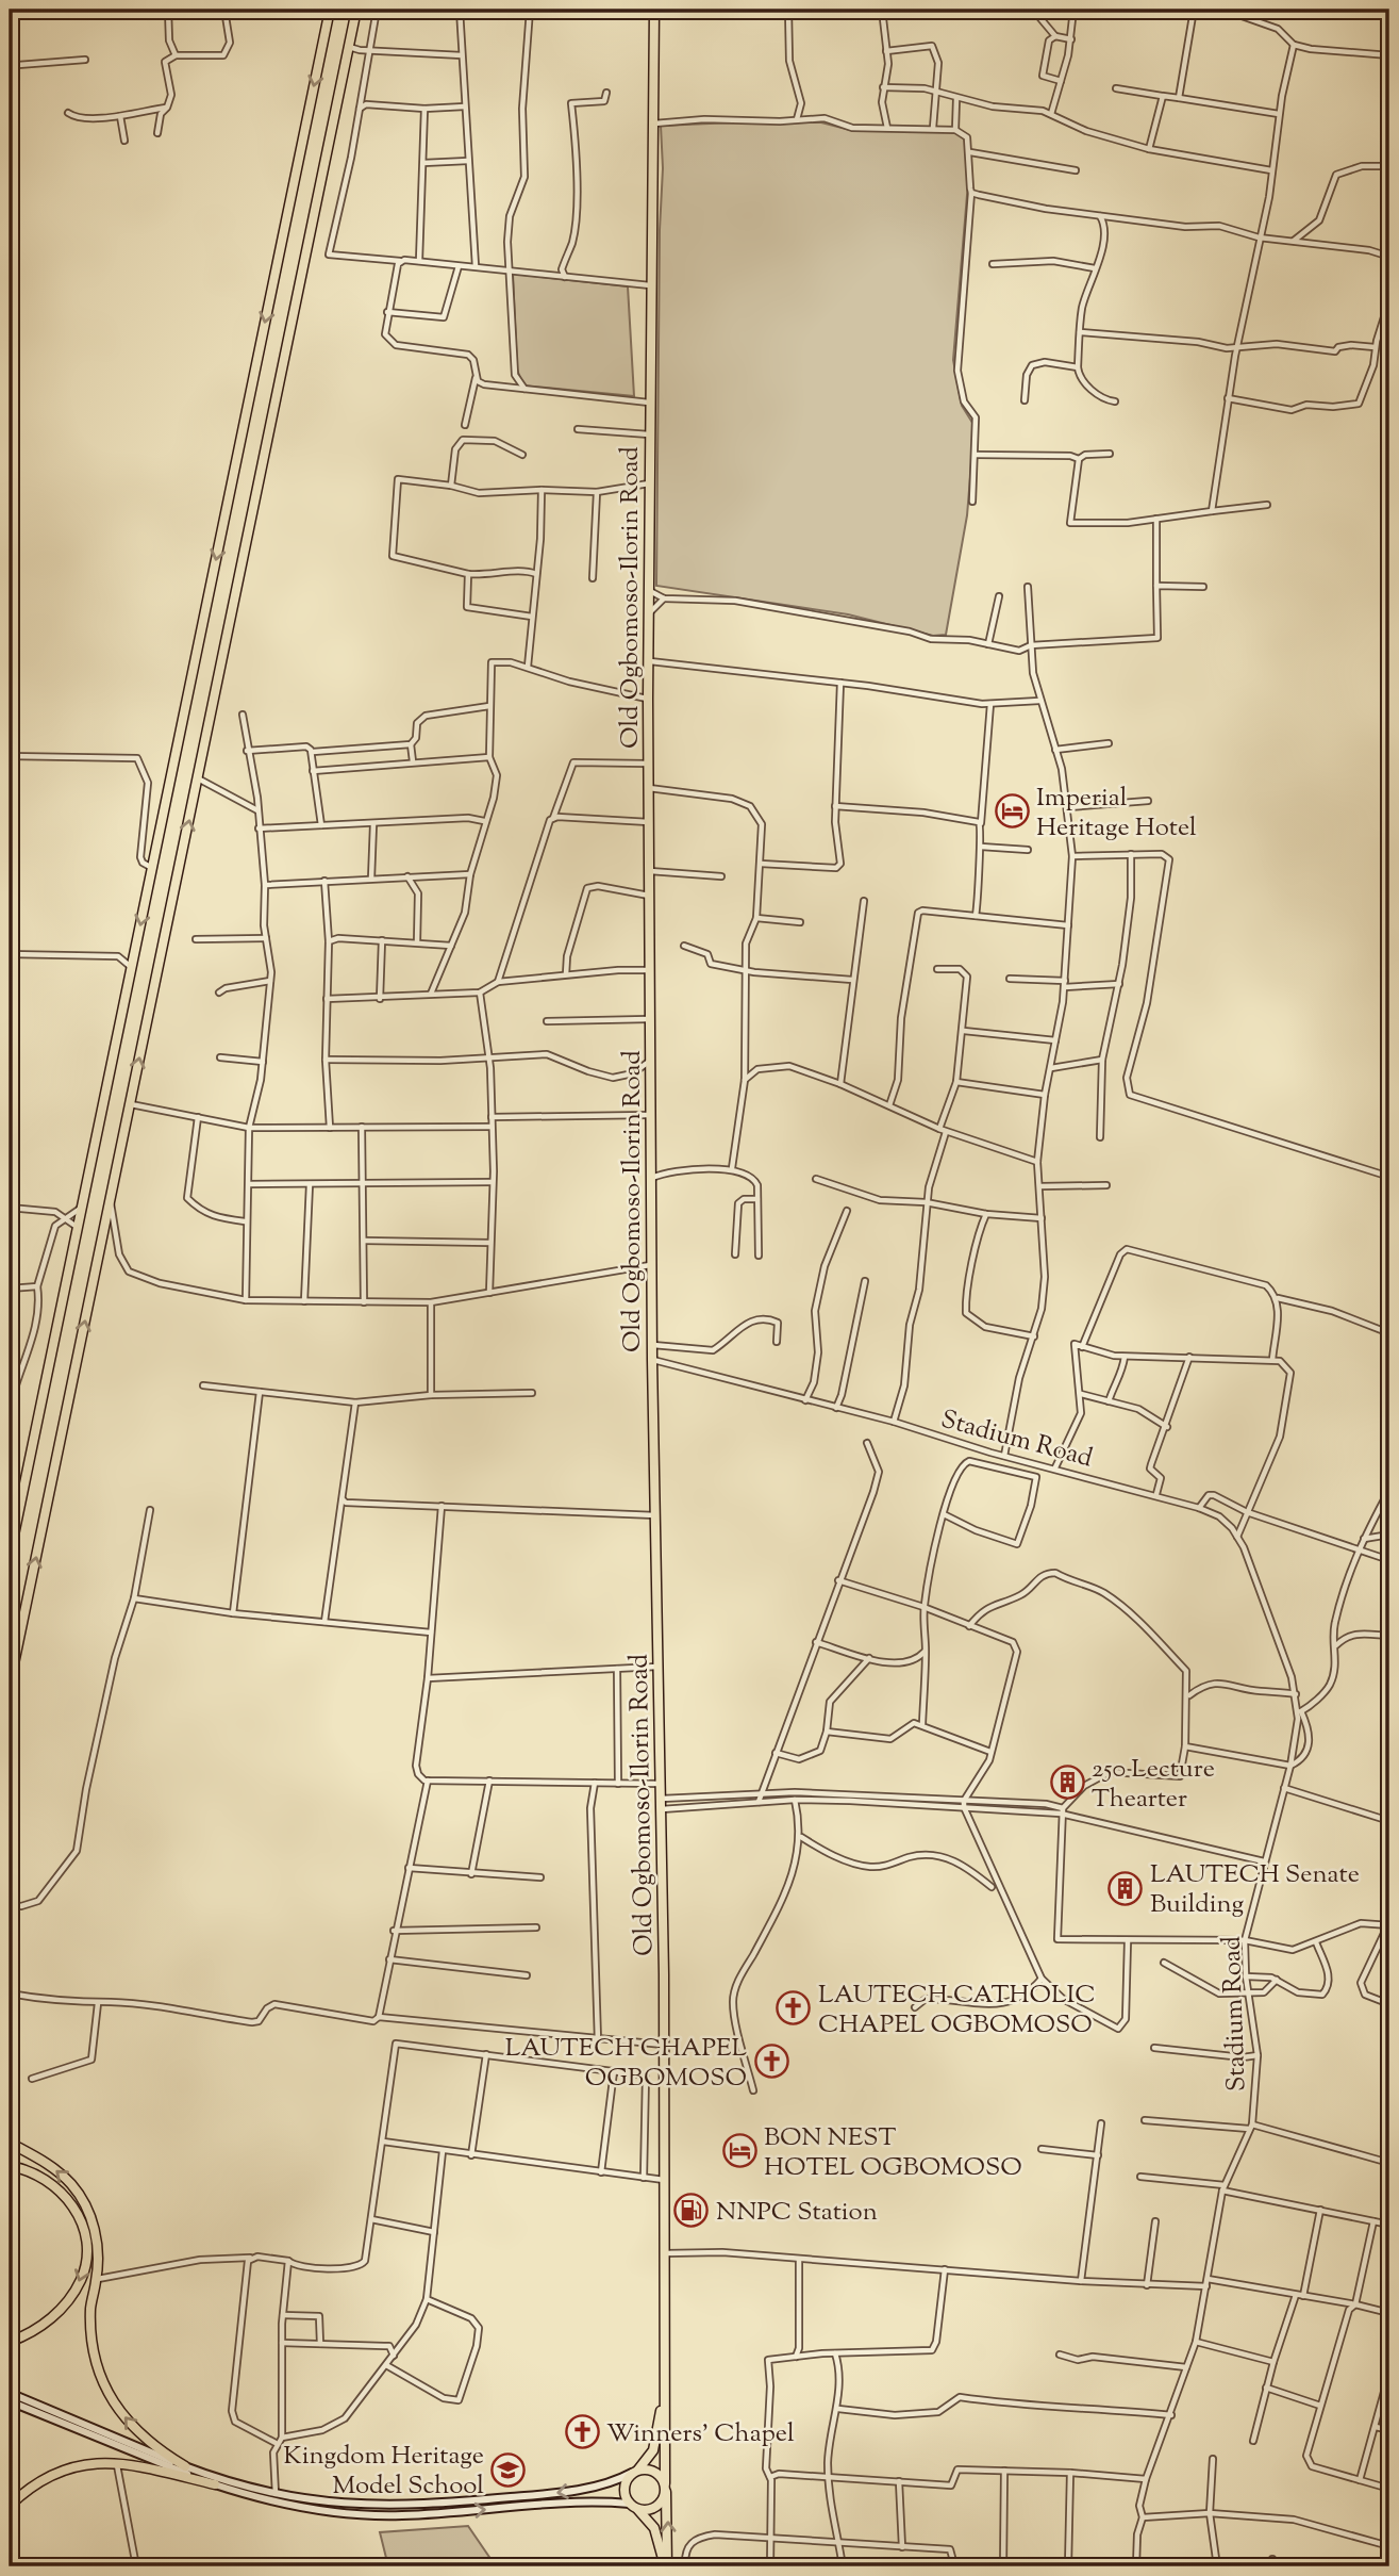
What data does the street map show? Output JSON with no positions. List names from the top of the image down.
{
  "streets": {
    "highway": ["Old Ogbomoso-Ilorin Road"],
    "street": ["Stadium Road"]
  },
  "crossings": [
    ["Old Ogbomoso-Ilorin Road", "Stadium Road"]
  ],
  "places": {
    "hotel": ["Imperial Heritage Hotel", "BON NEST HOTEL OGBOMOSO"],
    "building": ["250 Lecture Thearter", "LAUTECH Senate Building"],
    "church": ["LAUTECH CATHOLIC CHAPEL OGBOMOSO", "LAUTECH CHAPEL OGBOMOSO", "Winners' Chapel"],
    "fuel station": ["NNPC Station"],
    "school or university": ["Kingdom Heritage Model School"]
  }
}
